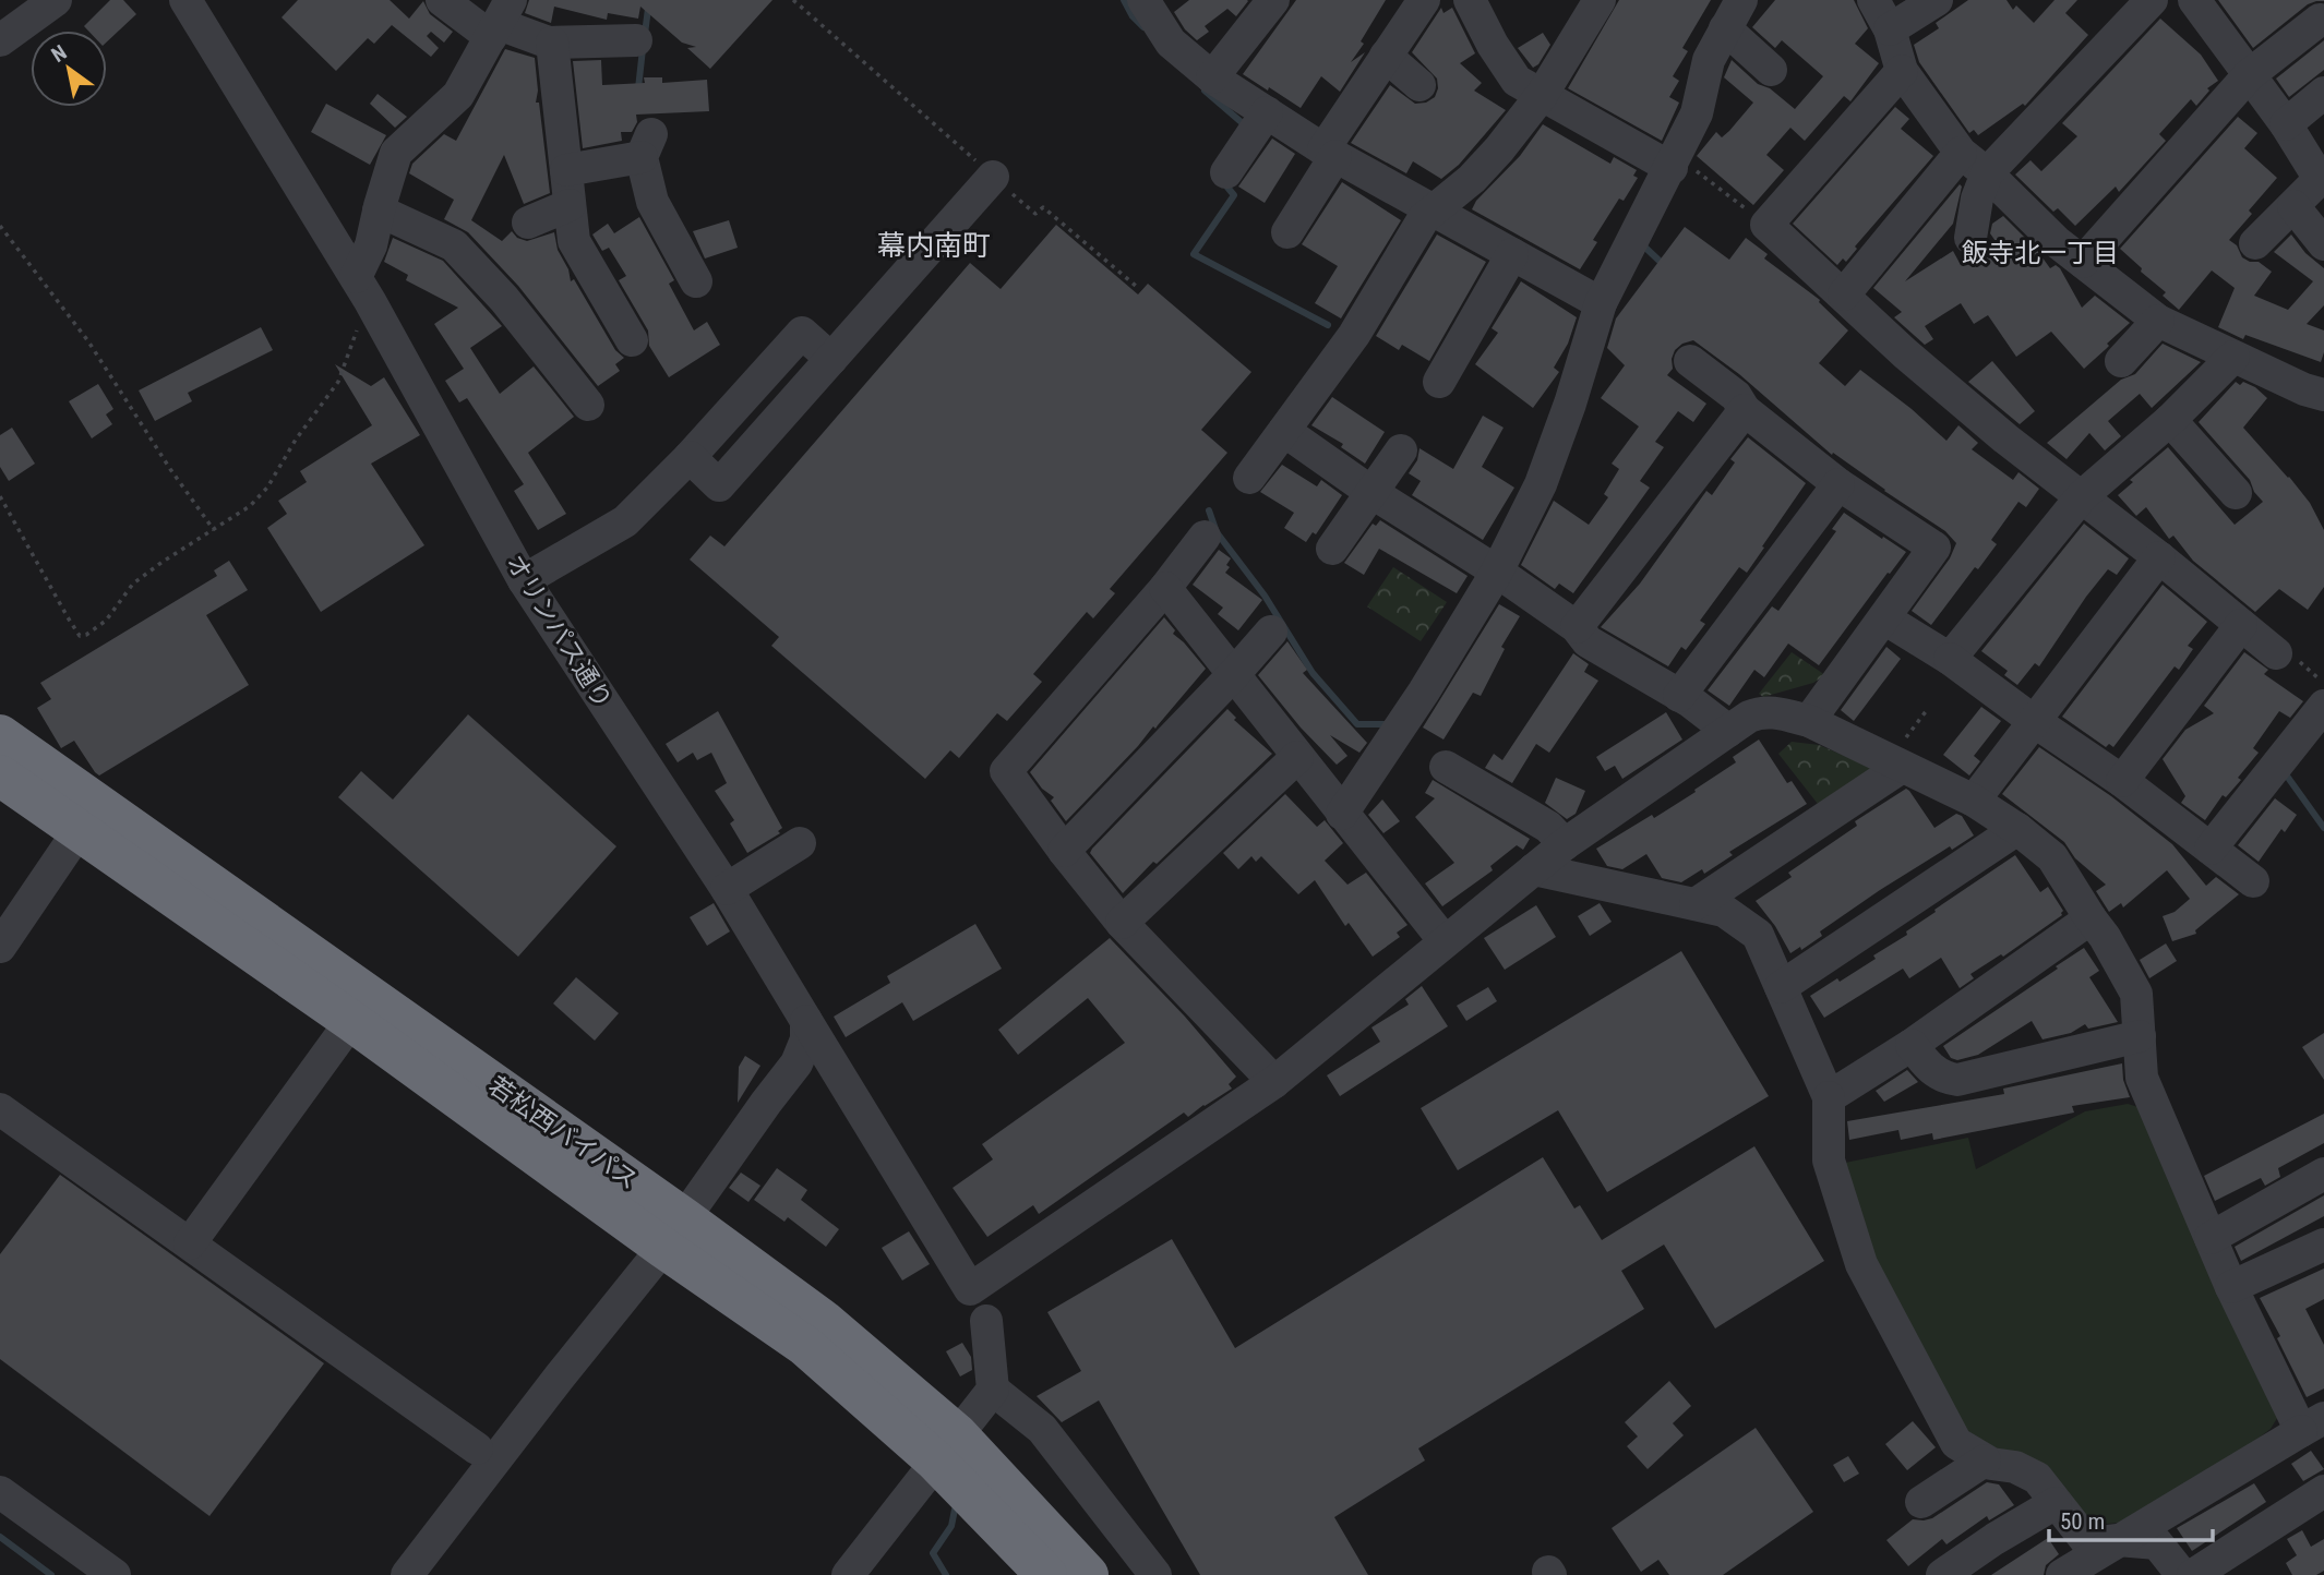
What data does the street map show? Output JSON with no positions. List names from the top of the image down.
{
  "streets": {
    "highway": ["若松西バイパス"],
    "street": ["オリンパス通り"]
  },
  "districts": ["幕内南町", "飯寺北一丁目"],
  "scale_bar": "50 m",
  "north": "top left"
}
